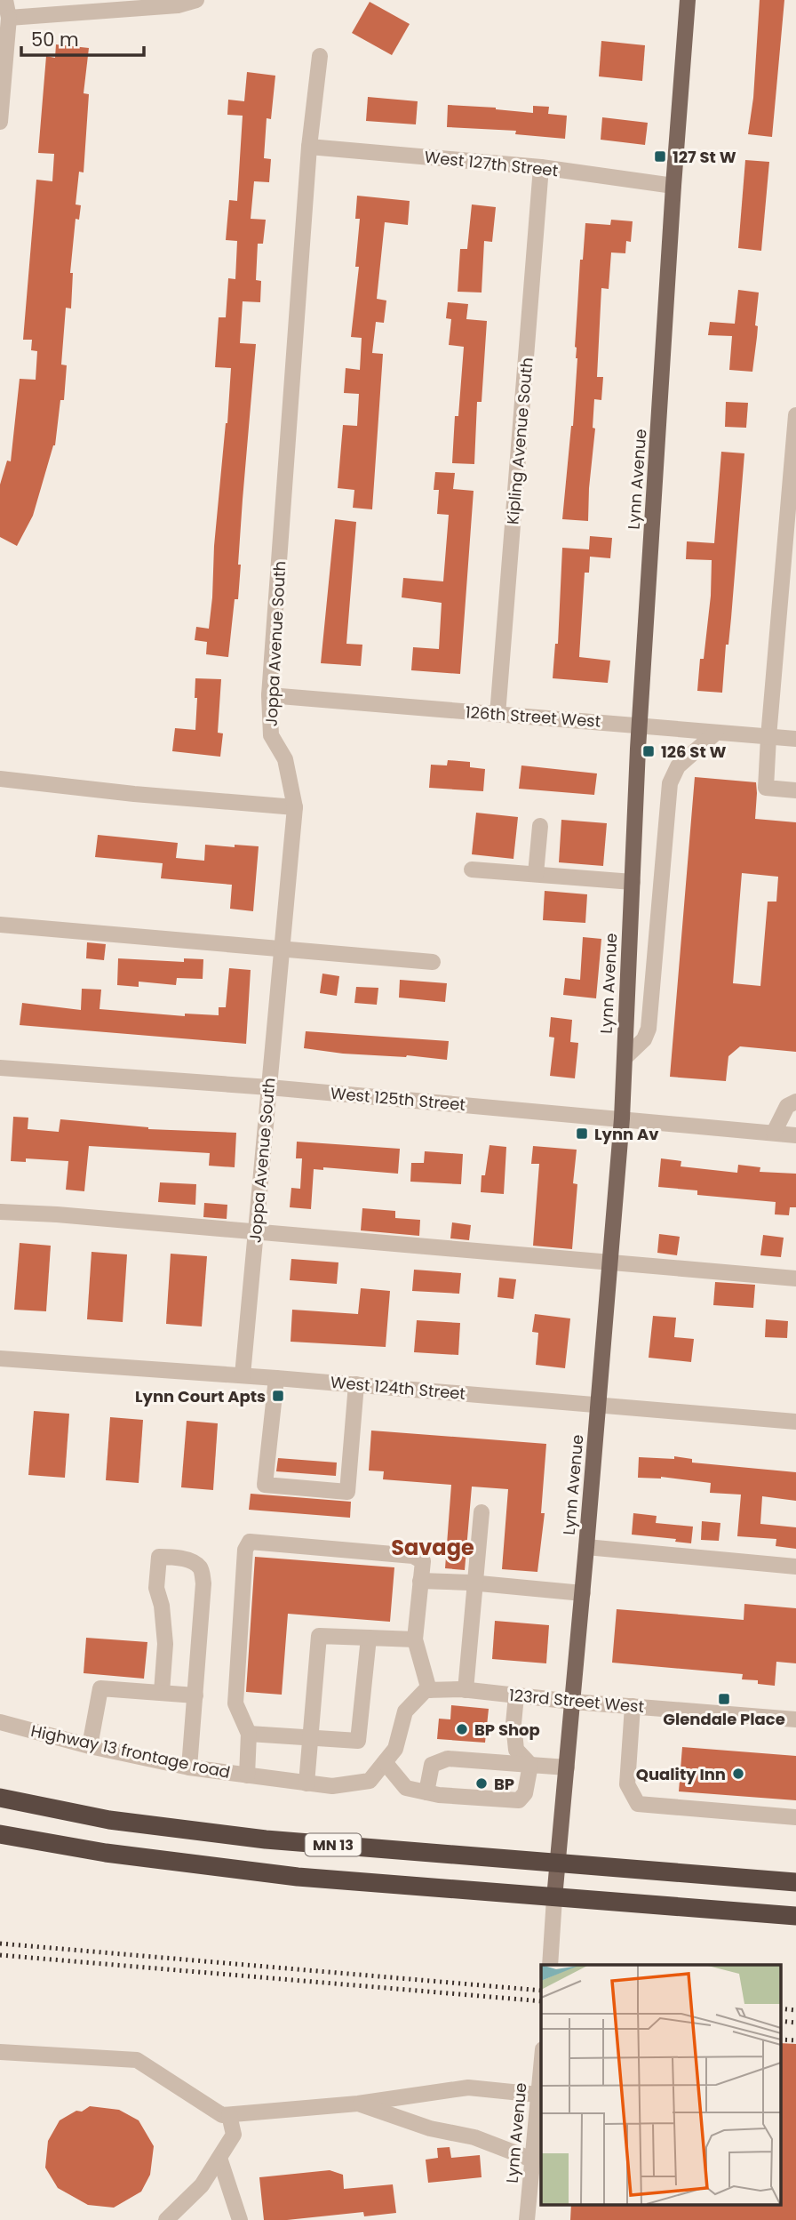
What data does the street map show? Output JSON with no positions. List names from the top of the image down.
{
  "streets": {
    "highway": ["MN 13"],
    "main road": ["Lynn Avenue"],
    "street": [
      "West 127th Street",
      "Kipling Avenue South",
      "Joppa Avenue South",
      "126th Street West",
      "West 125th Street",
      "West 124th Street",
      "123rd Street West",
      "Highway 13 frontage road"
    ]
  },
  "crossings": [
    ["West 127th Street", "Kipling Avenue South"],
    ["West 127th Street", "Lynn Avenue"],
    ["West 127th Street", "Joppa Avenue South"],
    ["Kipling Avenue South", "126th Street West"],
    ["Lynn Avenue", "126th Street West"],
    ["Lynn Avenue", "West 125th Street"],
    ["Lynn Avenue", "West 124th Street"],
    ["Lynn Avenue", "123rd Street West"],
    ["Lynn Avenue", "MN 13"],
    ["Joppa Avenue South", "126th Street West"],
    ["Joppa Avenue South", "West 125th Street"],
    ["Joppa Avenue South", "West 124th Street"],
    ["123rd Street West", "Highway 13 frontage road"]
  ],
  "districts": ["Savage"],
  "places": {
    "transit": [
      "127 St W",
      "126 St W",
      "Lynn Av",
      "Lynn Court Apts",
      "Glendale Place"
    ],
    "other": ["BP Shop", "Quality Inn", "BP"]
  },
  "scale_bar": "50 m"
}
